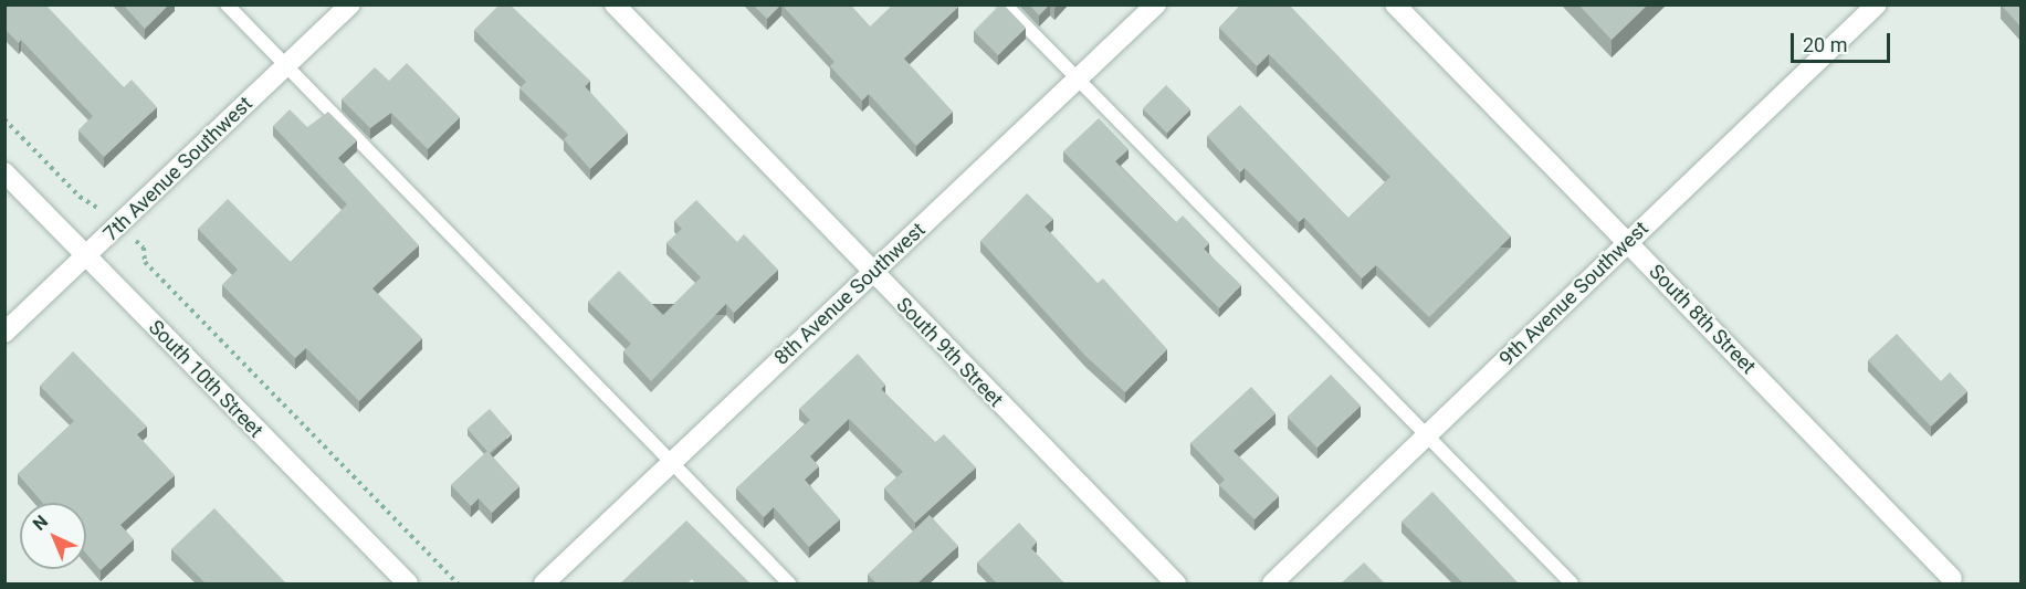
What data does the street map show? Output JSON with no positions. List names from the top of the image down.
{
  "streets": {
    "street": [
      "7th Avenue Southwest",
      "8th Avenue Southwest",
      "9th Avenue Southwest",
      "South 8th Street",
      "South 9th Street",
      "South 10th Street"
    ]
  },
  "crossings": [
    ["7th Avenue Southwest", "South 10th Street"],
    ["8th Avenue Southwest", "South 9th Street"],
    ["9th Avenue Southwest", "South 8th Street"]
  ],
  "scale_bar": "20 m",
  "north": "top left"
}
